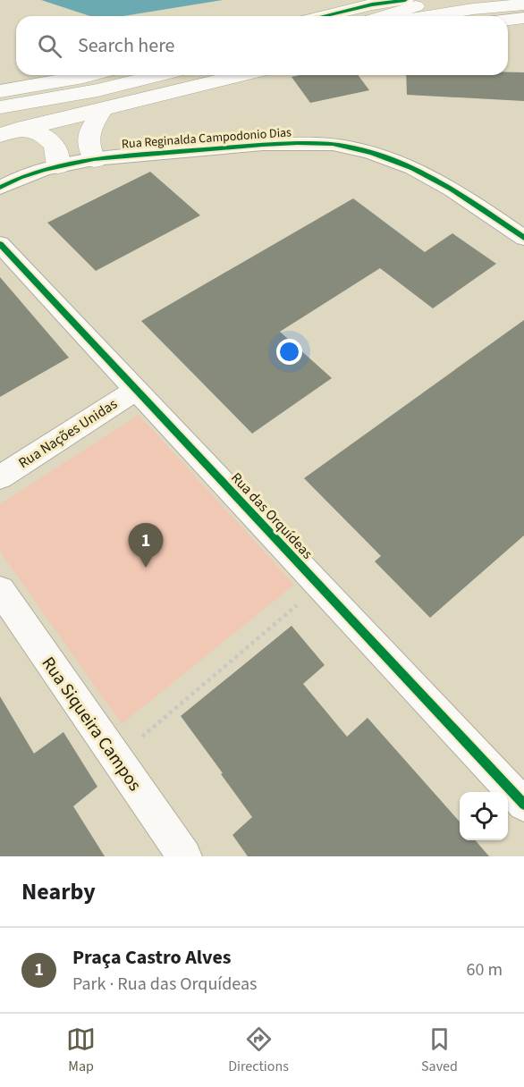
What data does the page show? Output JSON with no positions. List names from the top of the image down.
{
  "streets": {
    "street": [
      "Rua Reginalda Campodonio Dias",
      "Rua Nações Unidas",
      "Rua das Orquídeas",
      "Rua Siqueira Campos"
    ]
  },
  "crossings": [
    ["Rua Nações Unidas", "Rua das Orquídeas"]
  ],
  "page": {
    "search": "Search here",
    "pins": "1",
    "heading": "Nearby",
    "list": [
      {
        "mark": "1",
        "name": "Praça Castro Alves",
        "note": "Park · Rua das Orquídeas",
        "value": "60 m"
      }
    ],
    "nav": ["Map", "Directions", "Saved"]
  }
}
